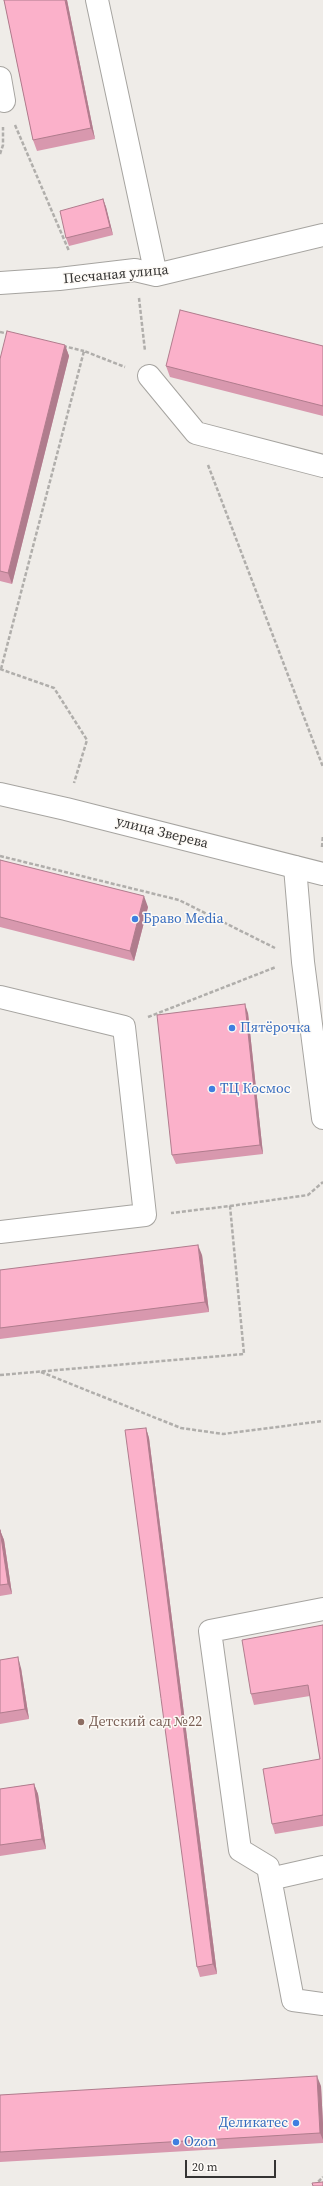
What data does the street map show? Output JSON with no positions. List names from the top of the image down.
{
  "streets": {
    "main road": ["Песчаная улица", "улица Зверева"]
  },
  "places": [
    "Браво Media",
    "Пятёрочка",
    "ТЦ Космос",
    "Детский сад №22",
    "Деликатес",
    "Ozon"
  ],
  "scale_bar": "20 m"
}
